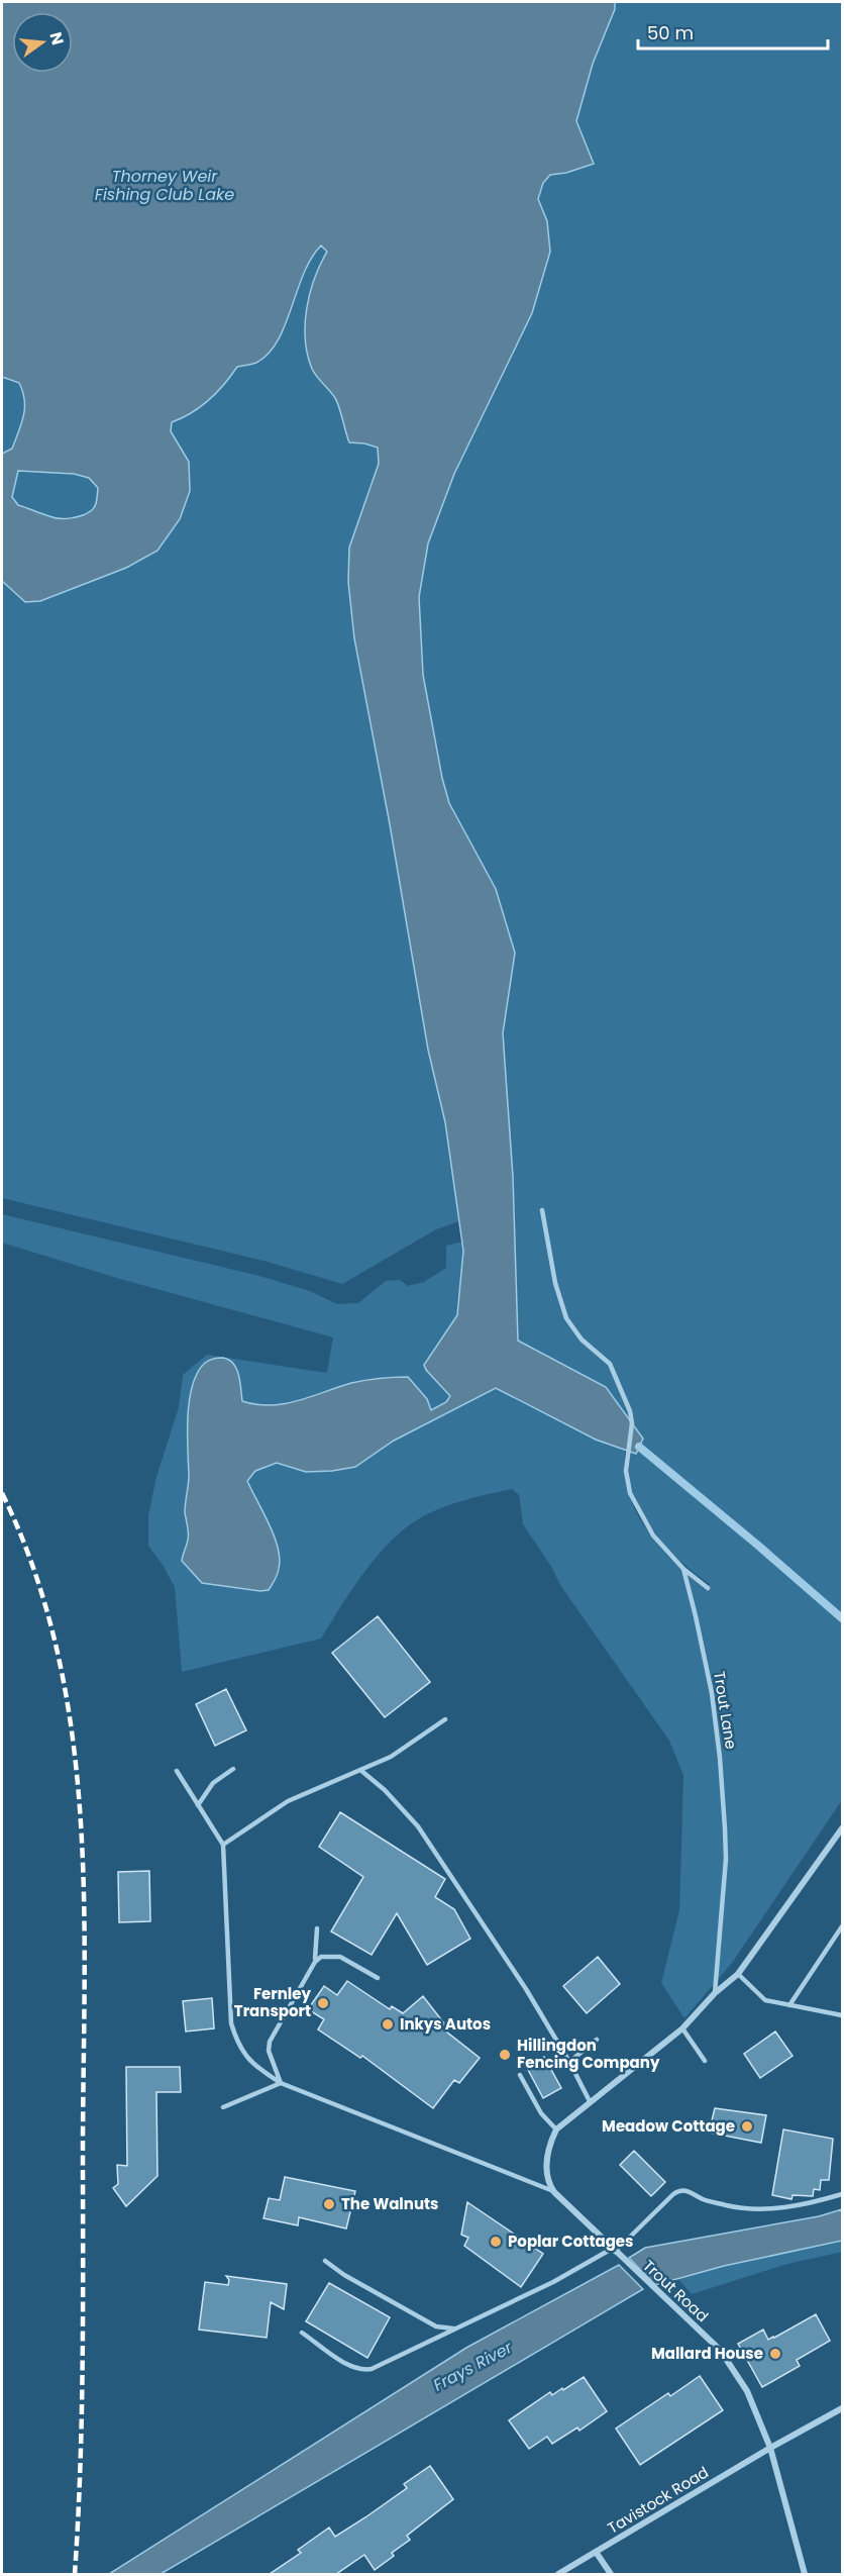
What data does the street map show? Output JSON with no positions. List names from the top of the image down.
{
  "streets": {
    "street": ["Trout Road", "Tavistock Road"],
    "lane": ["Trout Lane"]
  },
  "crossings": [
    ["Trout Road", "Tavistock Road"]
  ],
  "water": ["Thorney Weir Fishing Club Lake", "Frays River"],
  "places": [
    "Fernley Transport",
    "Inkys Autos",
    "Hillingdon Fencing Company",
    "Meadow Cottage",
    "The Walnuts",
    "Poplar Cottages",
    "Mallard House"
  ],
  "scale_bar": "50 m",
  "north": "right"
}
